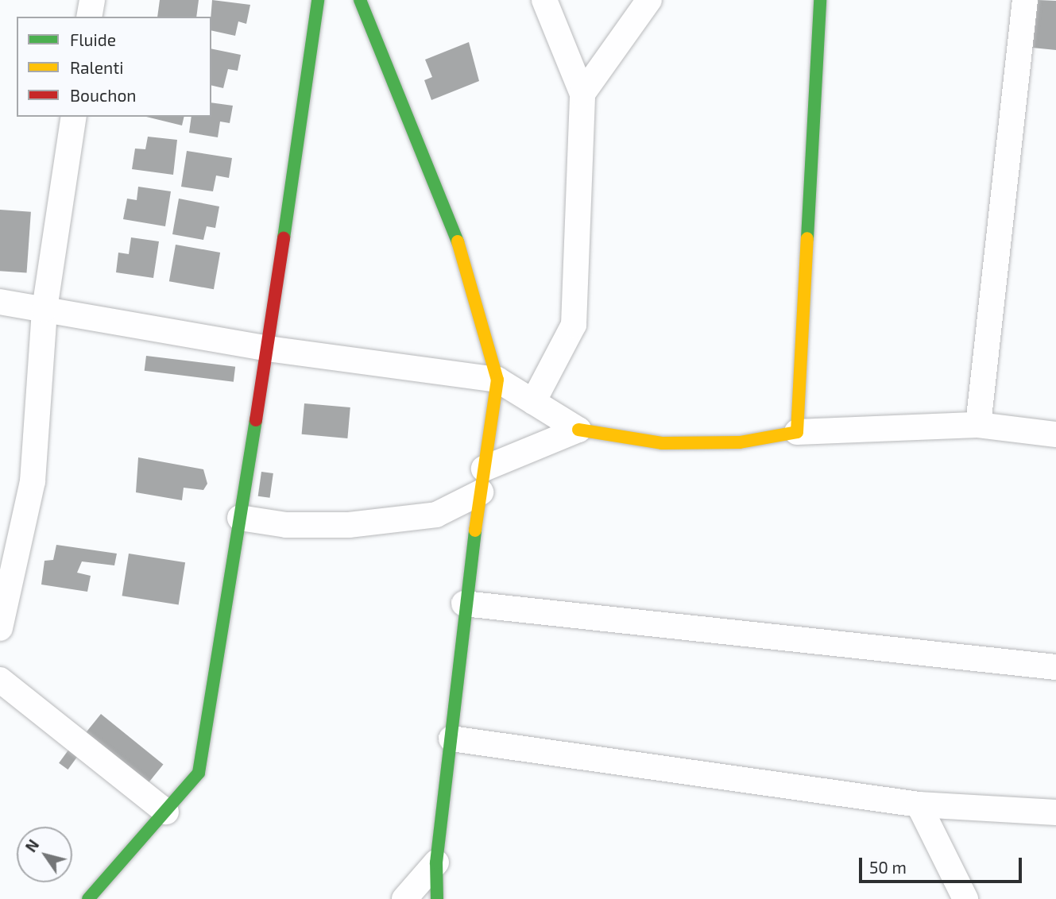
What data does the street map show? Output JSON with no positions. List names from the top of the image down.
{
  "legend": ["Fluide", "Ralenti", "Bouchon"],
  "scale_bar": "50 m",
  "north": "top left"
}
